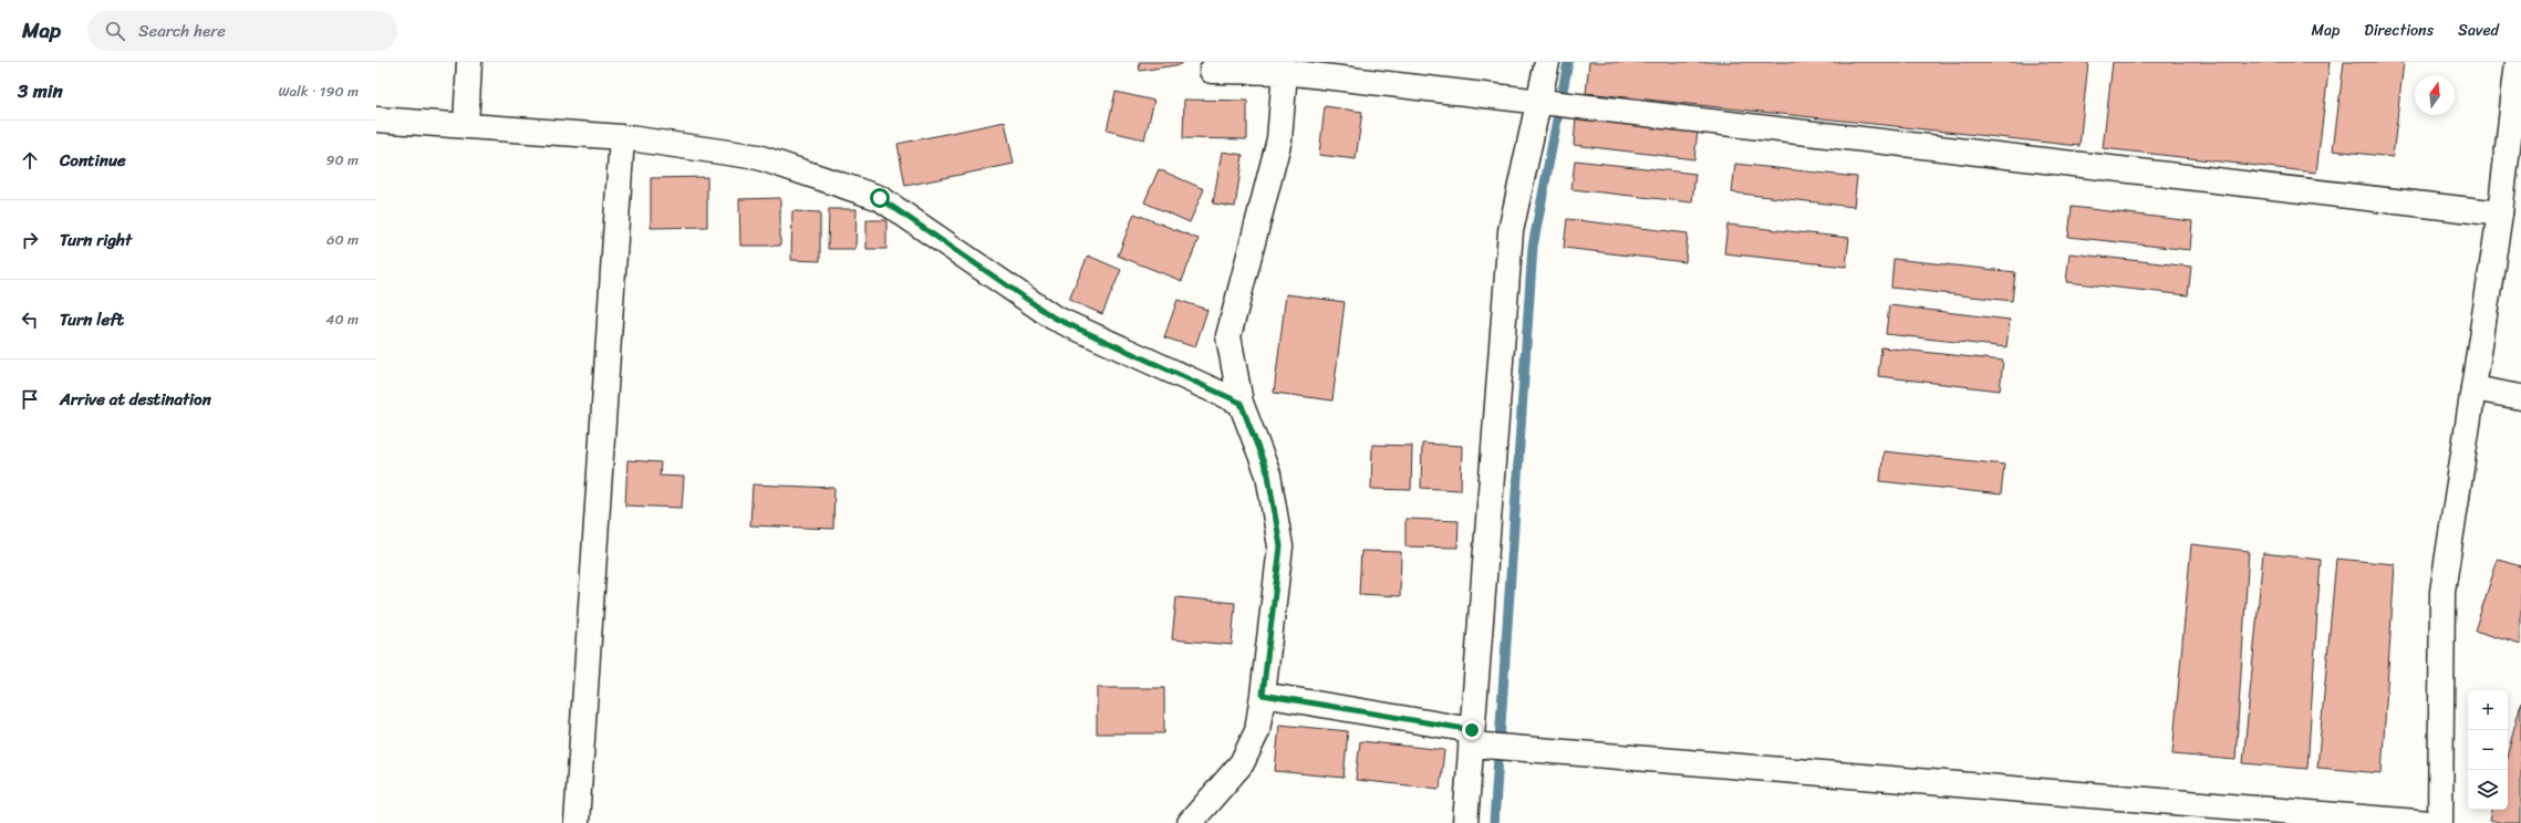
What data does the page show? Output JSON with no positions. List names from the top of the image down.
{
  "north": "top",
  "page": {
    "header": "Map",
    "search": "Search here",
    "nav": ["Map", "Directions", "Saved"],
    "heading": ["3 min", "Walk · 190 m"],
    "list": [
      ["Continue", "90 m"],
      ["Turn right", "60 m"],
      ["Turn left", "40 m"],
      "Arrive at destination"
    ],
    "map_buttons": ["+", "−"]
  }
}
